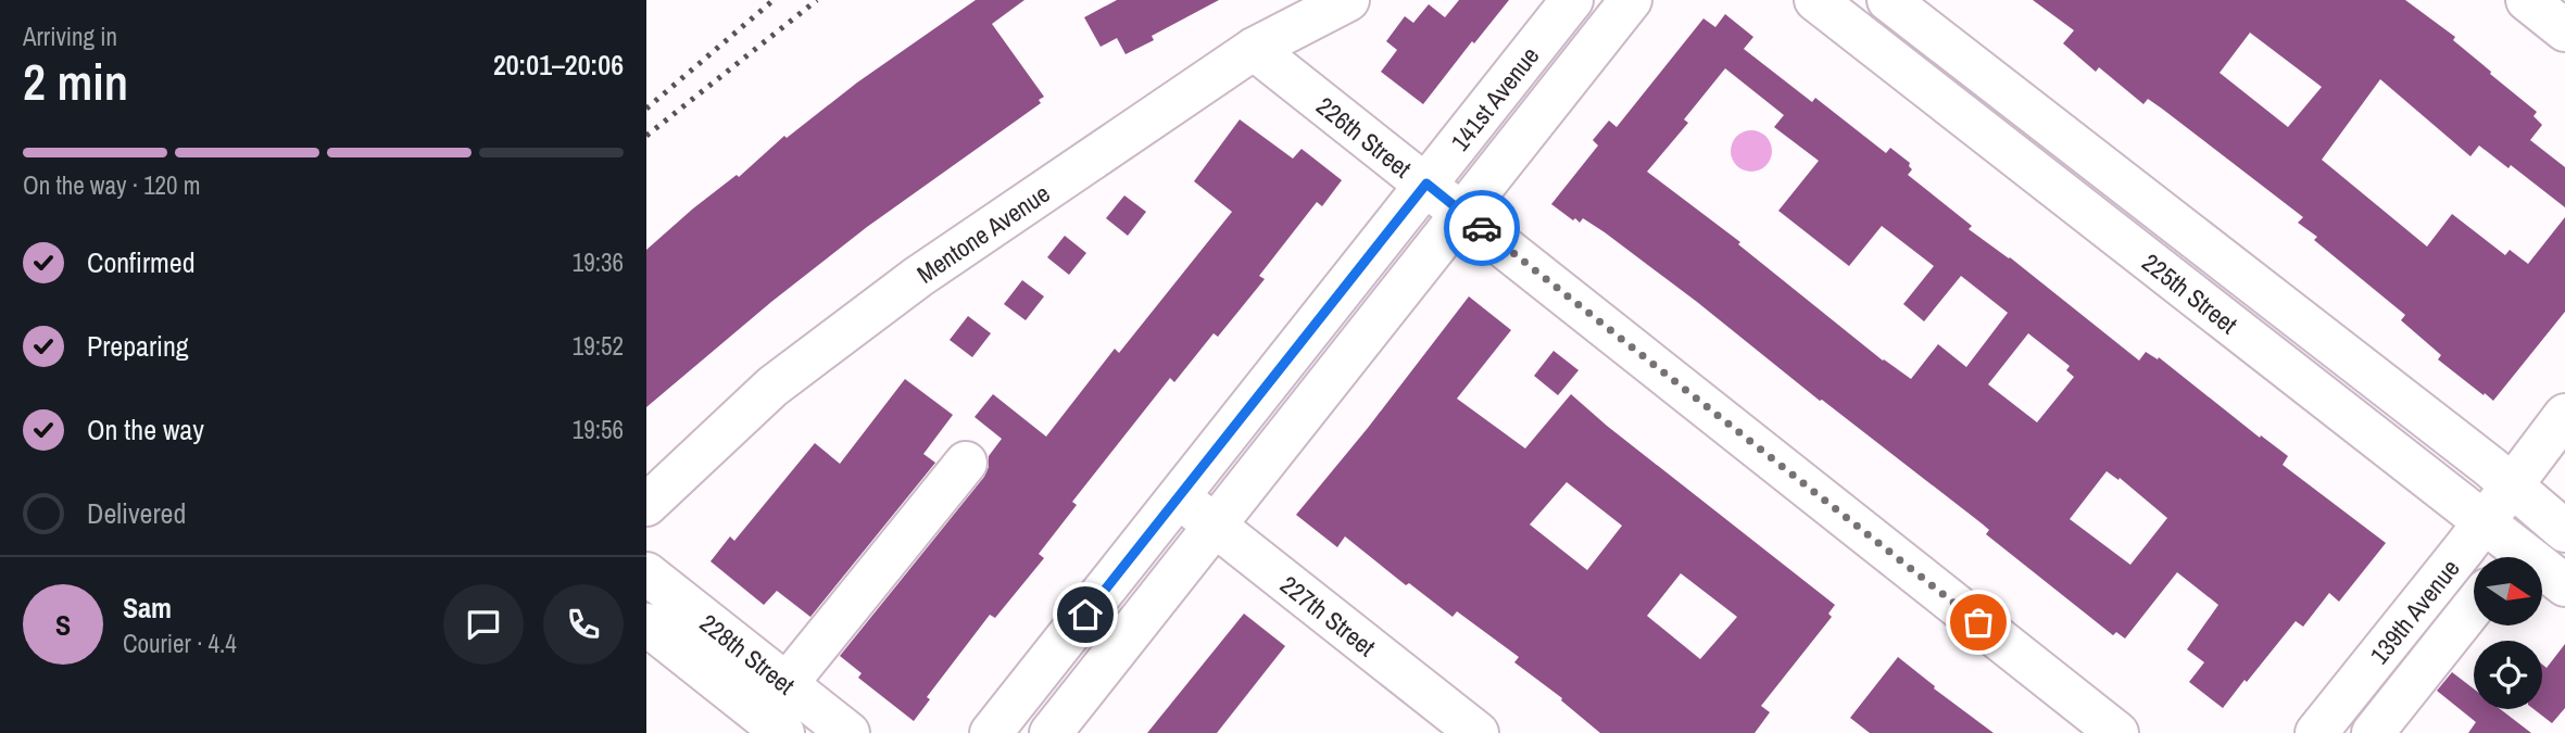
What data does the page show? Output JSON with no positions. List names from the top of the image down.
{
  "streets": {
    "street": [
      "141st Avenue",
      "226th Street",
      "Mentone Avenue",
      "225th Street",
      "139th Avenue",
      "227th Street",
      "228th Street"
    ]
  },
  "crossings": [
    ["141st Avenue", "226th Street"],
    ["141st Avenue", "227th Street"],
    ["226th Street", "Mentone Avenue"],
    ["225th Street", "139th Avenue"]
  ],
  "north": "right",
  "page": {
    "heading": ["2 min", "Arriving in", "20:01–20:06"],
    "panel": ["Sam", "Courier · 4.4"],
    "bar": "On the way · 120 m",
    "list": [
      ["Confirmed", "19:36"],
      ["Preparing", "19:52"],
      ["On the way", "19:56"],
      "Delivered"
    ],
    "round": "S"
  }
}
